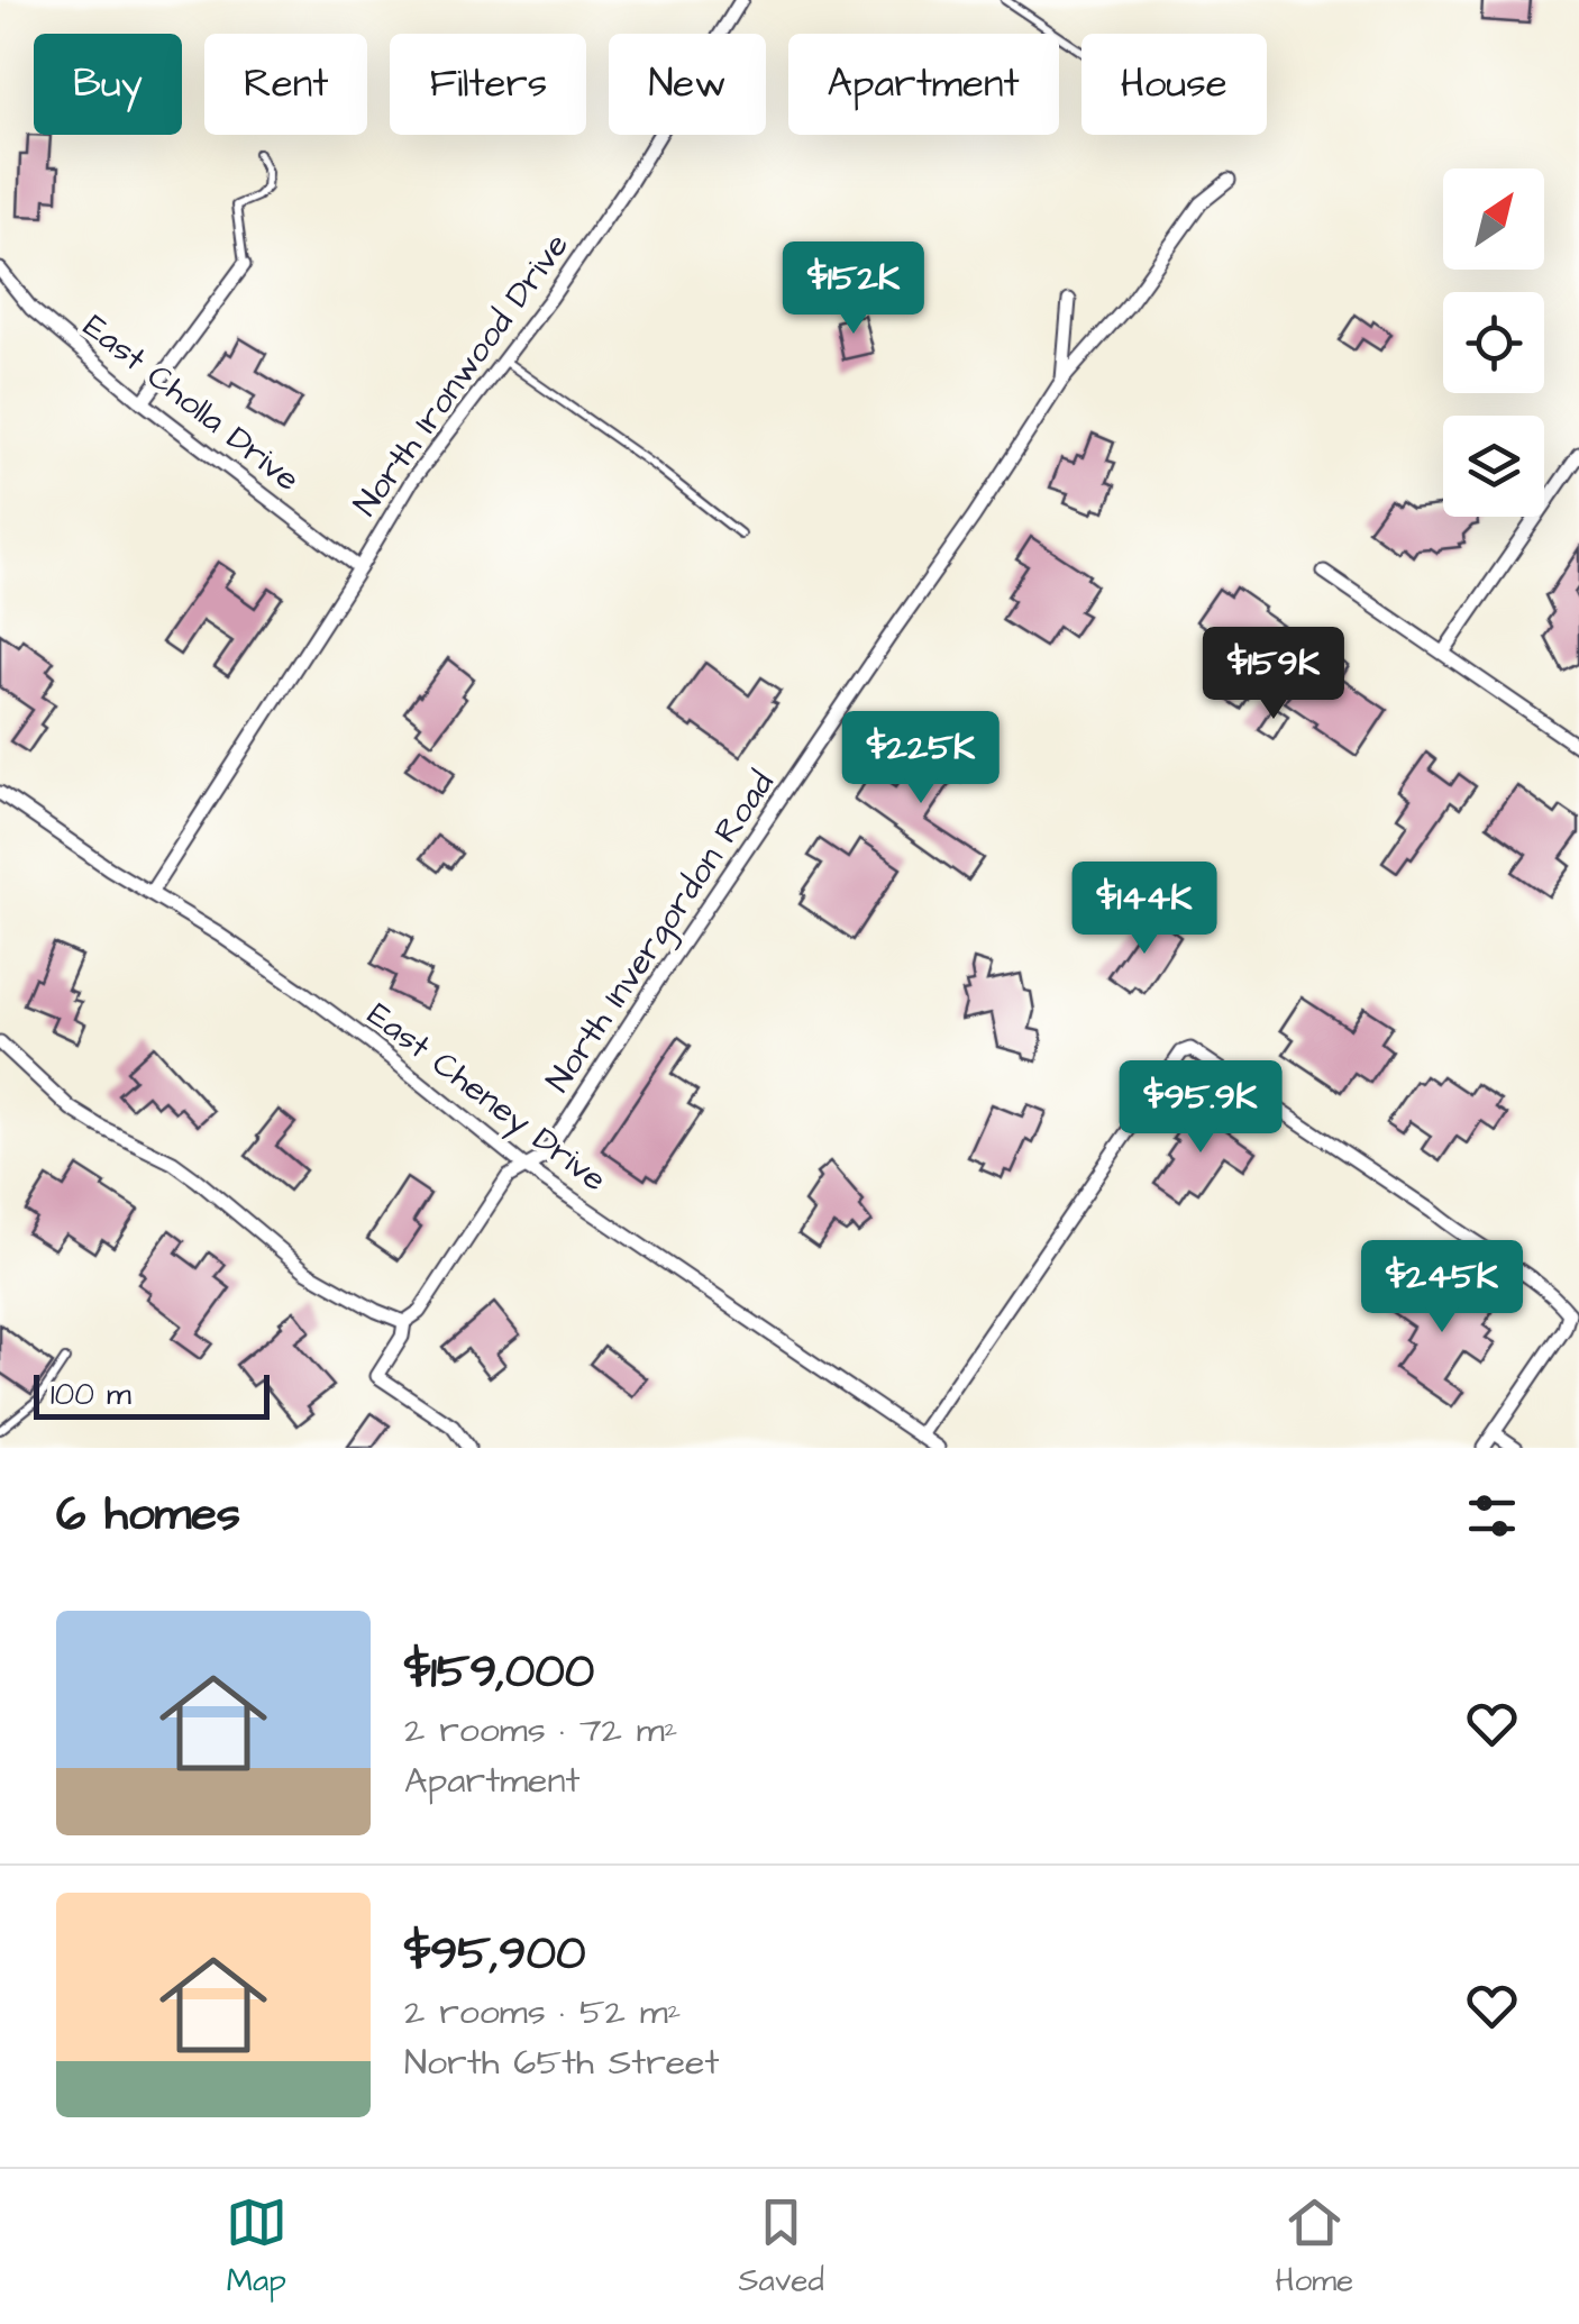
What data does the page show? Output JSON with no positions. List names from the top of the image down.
{
  "streets": {
    "street": [
      "North Ironwood Drive",
      "East Cholla Drive",
      "North Invergordon Road",
      "East Cheney Drive"
    ]
  },
  "crossings": [
    ["North Ironwood Drive", "East Cholla Drive"],
    ["North Ironwood Drive", "East Cheney Drive"],
    ["North Invergordon Road", "East Cheney Drive"]
  ],
  "scale_bar": "100 m",
  "north": "top right",
  "page": {
    "chip": [
      "Buy",
      "Rent",
      "Filters",
      "New",
      "Apartment",
      "House"
    ],
    "price": [
      "$152K",
      "$159K",
      "$225K",
      "$144K",
      "$95.9K",
      "$245K"
    ],
    "scale": "100 m",
    "heading": "6 homes",
    "list": [
      {
        "name": "$159,000",
        "note": "2 rooms · 72 m² · Apartment"
      },
      {
        "name": "$95,900",
        "note": "2 rooms · 52 m² · North 65th Street"
      }
    ],
    "tabs": ["Map", "Saved", "Home"]
  }
}
